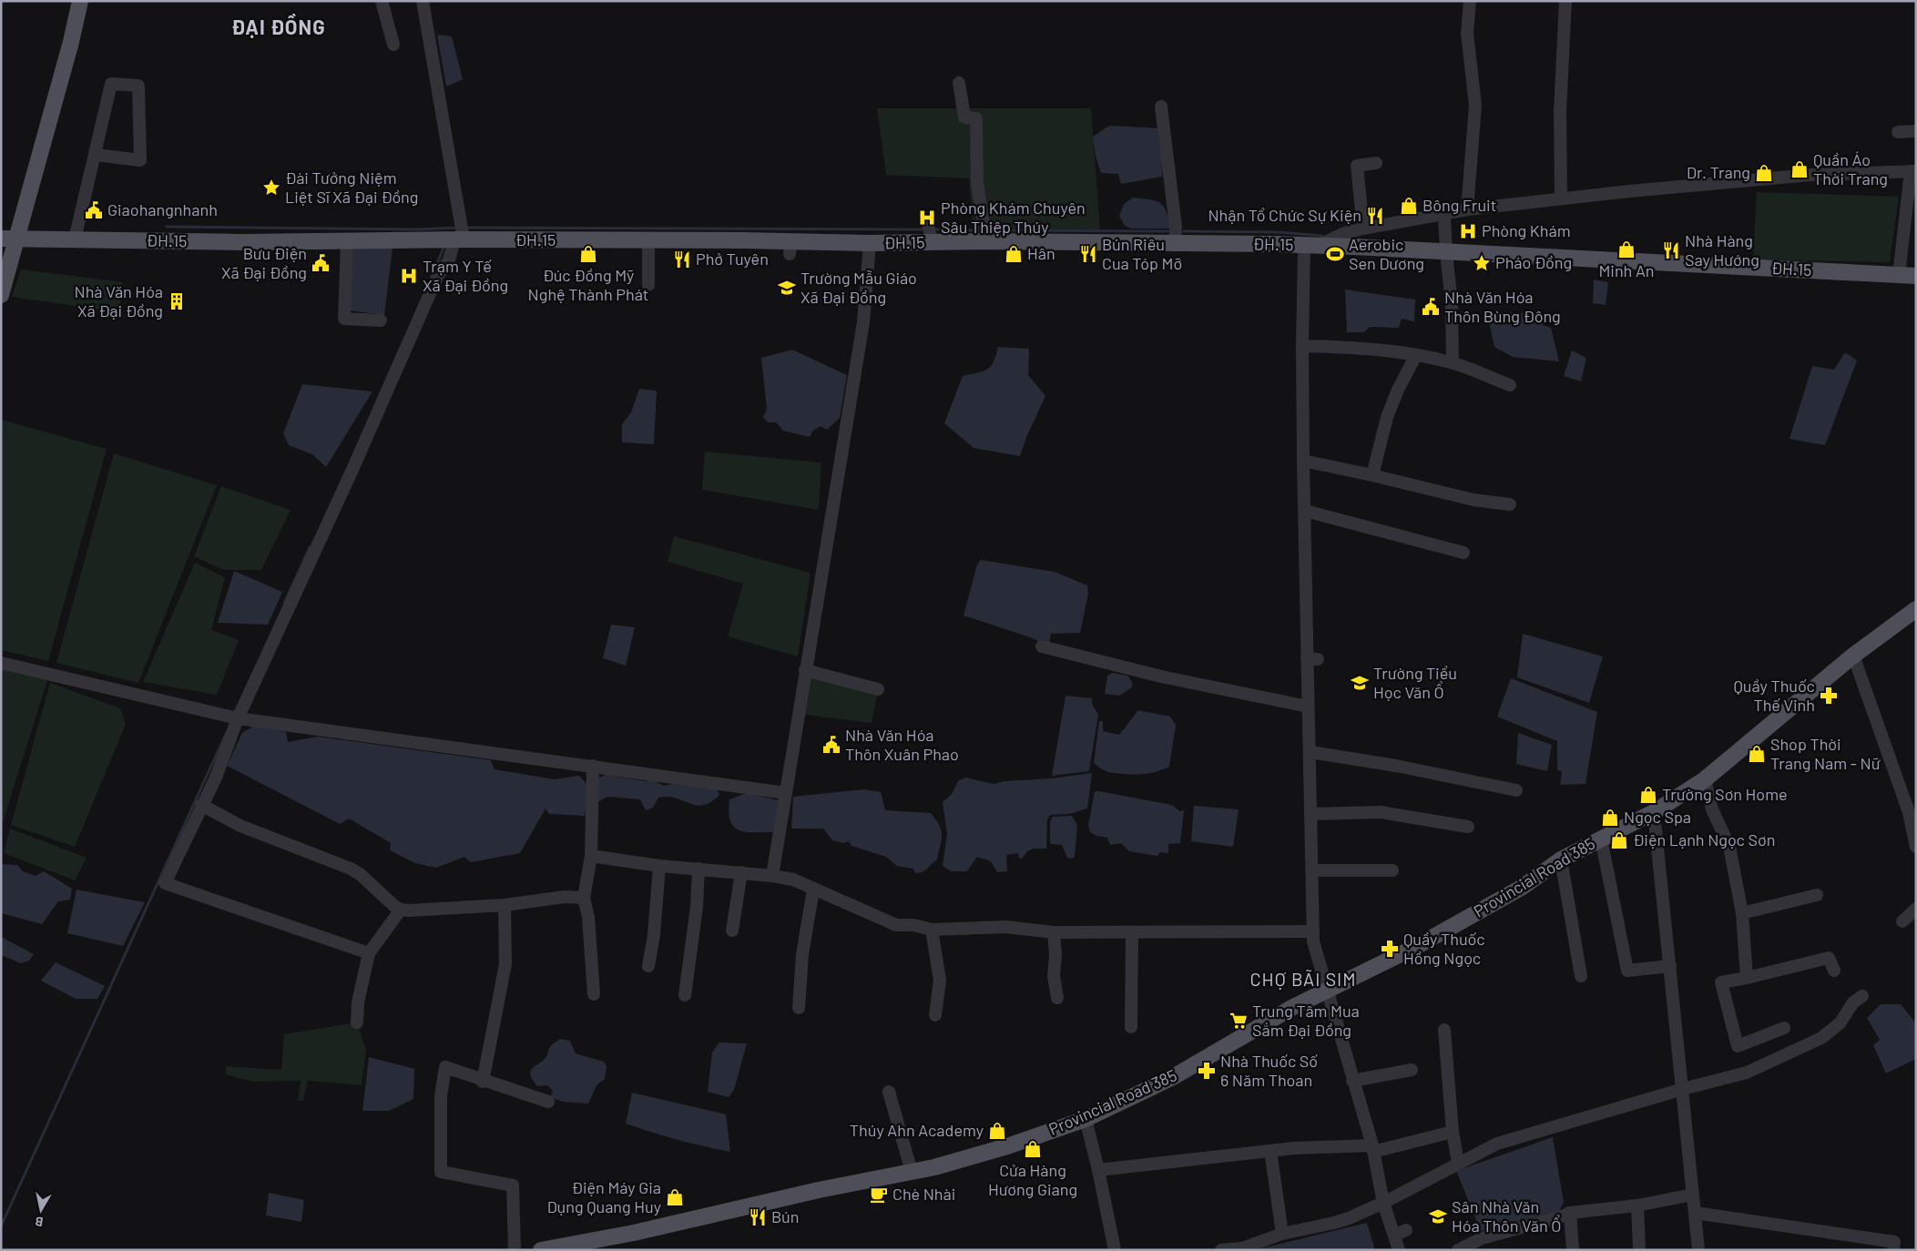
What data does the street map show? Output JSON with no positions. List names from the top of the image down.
{
  "streets": {
    "main road": ["ĐH.15", "Provincial Road 385"]
  },
  "districts": ["ĐẠI ĐỒNG", "CHỢ BÃI SIM"],
  "places": {
    "shop": [
      "Quần Áo Thời Trang",
      "Dr. Trang",
      "Bông Fruit",
      "Minh An",
      "Đúc Đồng Mỹ Nghệ Thành Phát",
      "Hân",
      "Shop Thời Trang Nam - Nữ",
      "Trường Sơn Home",
      "Ngọc Spa",
      "Điện Lạnh Ngọc Sơn",
      "Thúy Ahn Academy",
      "Cửa Hàng Hương Giang",
      "Điện Máy Gia Dụng Quang Huy"
    ],
    "place": ["Đài Tưởng Niệm Liệt Sĩ Xã Đại Đồng", "Pháo Đồng"],
    "public building": [
      "Giaohangnhanh",
      "Bưu Điện Xã Đại Đồng",
      "Nhà Văn Hóa Thôn Bùng Đông",
      "Nhà Văn Hóa Thôn Xuân Phao"
    ],
    "restaurant": [
      "Nhận Tổ Chức Sự Kiện",
      "Nhà Hàng Say Hướng",
      "Bún Riêu Cua Tóp Mỡ",
      "Phở Tuyên",
      "Bún"
    ],
    "hospital": ["Phòng Khám Chuyên Sâu Thiệp Thúy", "Phòng Khám", "Trạm Y Tế Xã Đại Đồng"],
    "sports": ["Aerobic Sen Dương"],
    "school or university": ["Trường Mẫu Giáo Xã Đại Đồng", "Trường Tiểu Học Văn Ổ", "Sân Nhà Văn Hóa Thôn Văn Ổ"],
    "building": ["Nhà Văn Hóa Xã Đại Đồng"],
    "pharmacy": ["Quầy Thuốc Thế Vinh", "Quầy Thuốc Hồng Ngọc", "Nhà Thuốc Số 6 Năm Thoan"],
    "supermarket": ["Trung Tâm Mua Sắm Đại Đồng"],
    "cafe": ["Chè Nhài"]
  },
  "north": "bottom"
}
